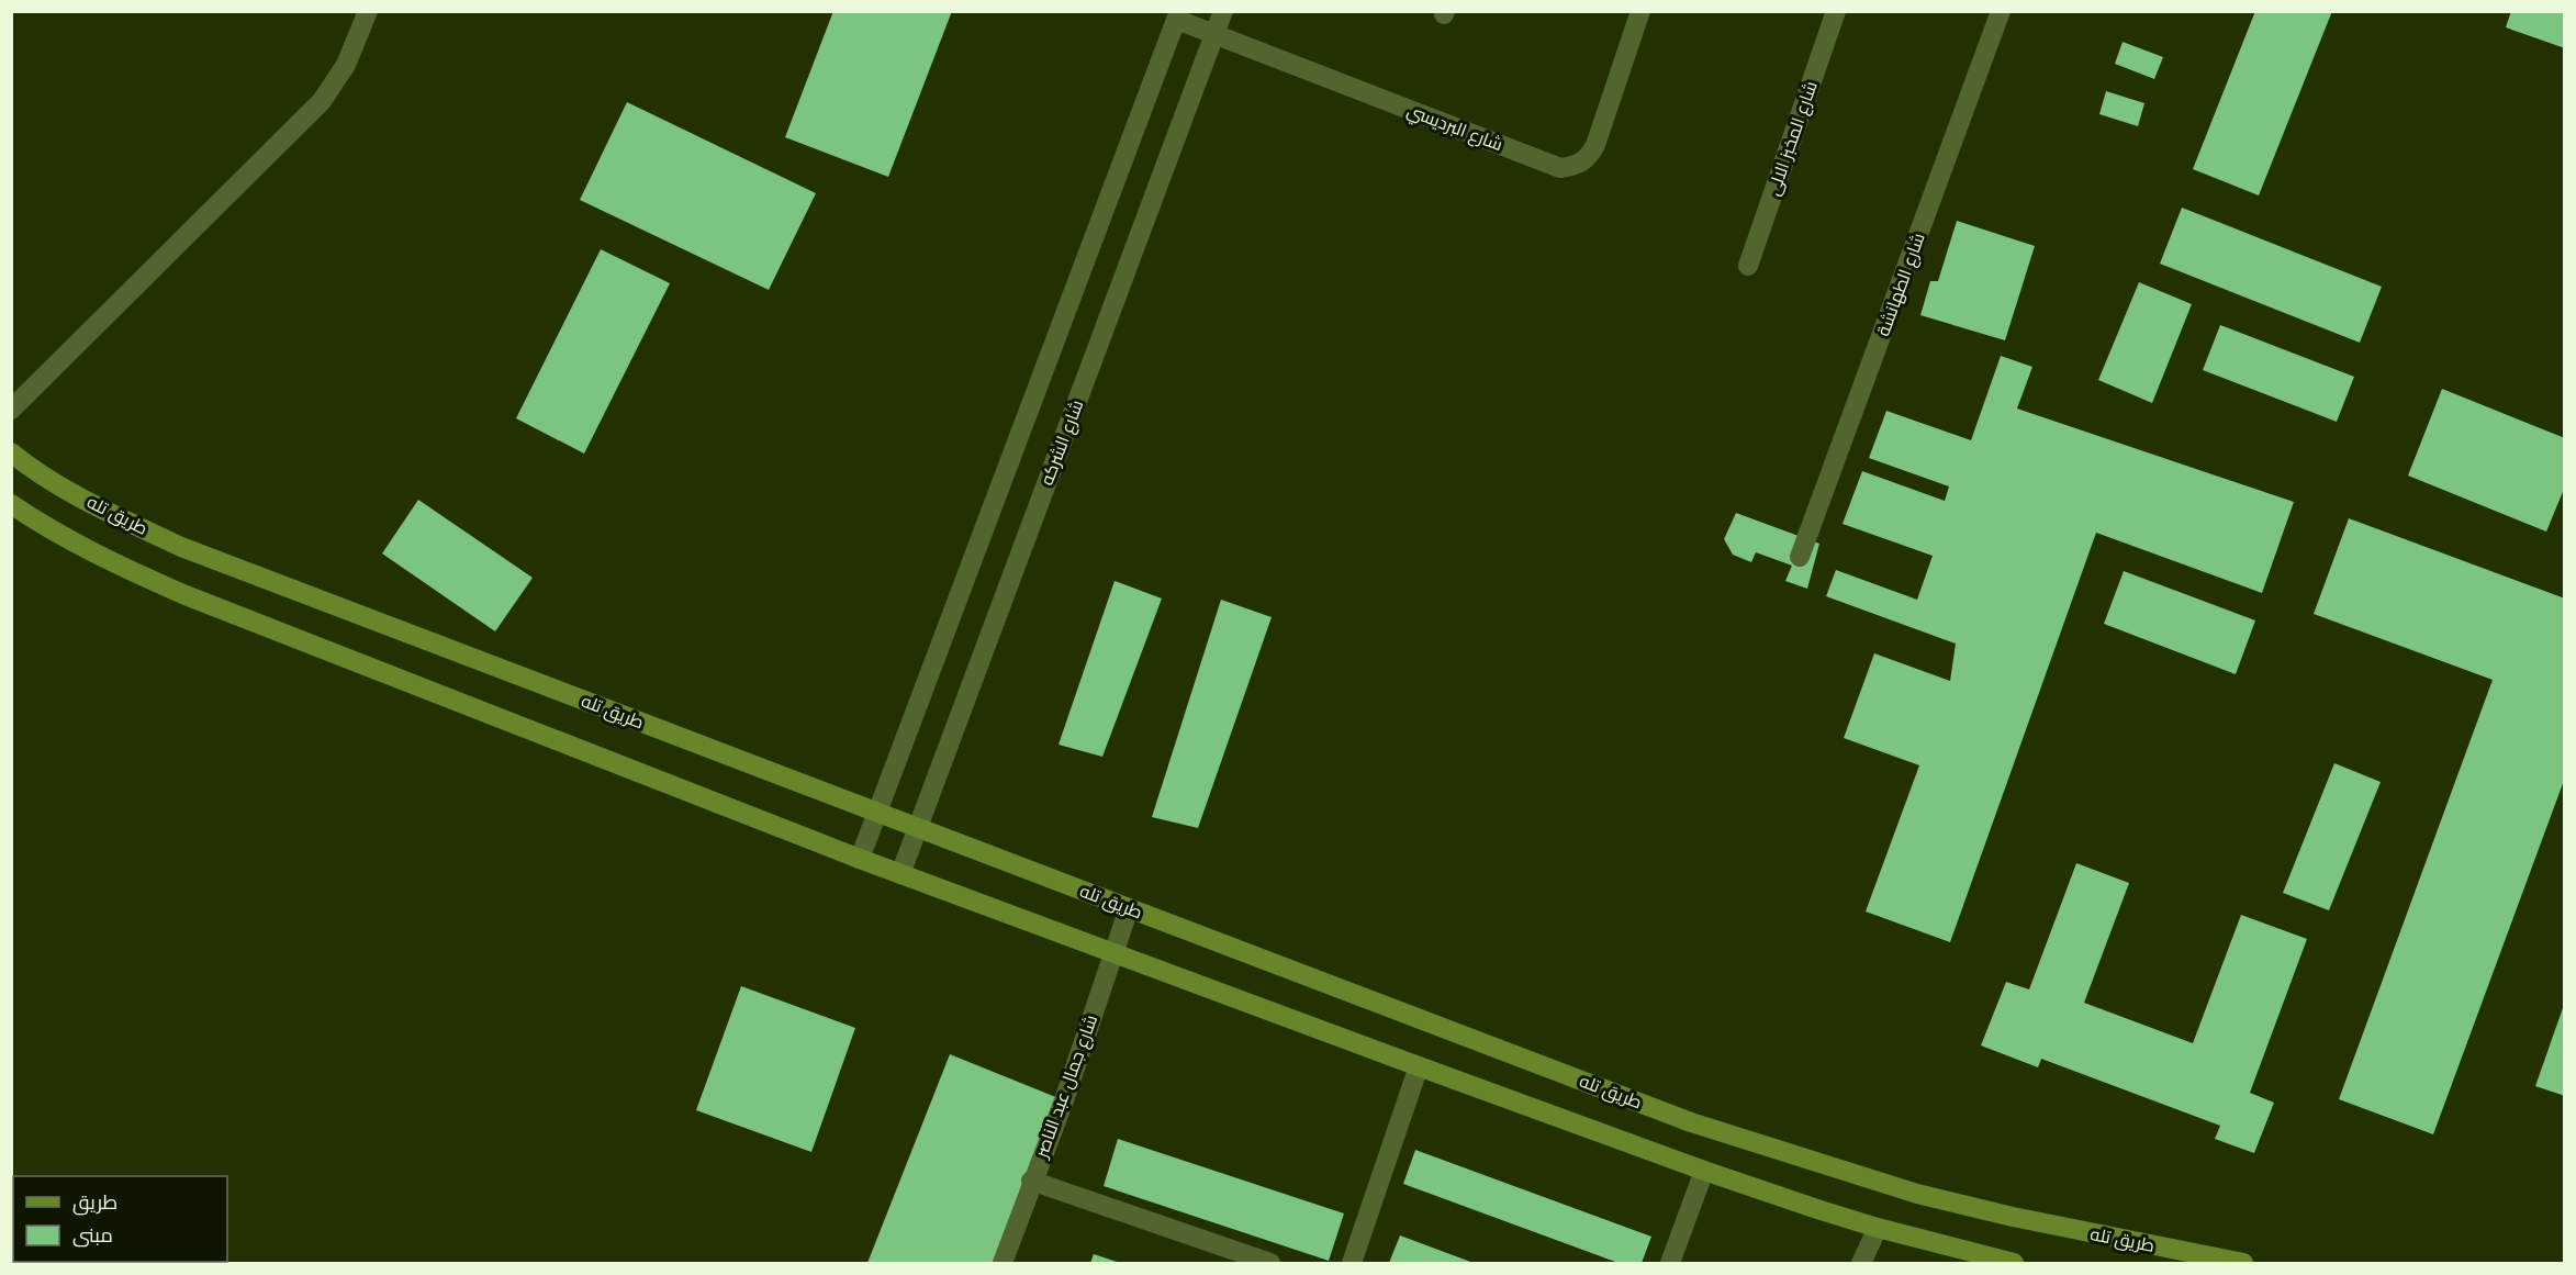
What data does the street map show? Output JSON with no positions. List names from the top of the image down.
{
  "streets": {
    "main road": ["طريق تله"],
    "street": [
      "شارع البرديسي",
      "شارع المخبز الالى",
      "شارع الطهانشة",
      "شارع الشركه",
      "شارع جمال عبد الناصر"
    ]
  },
  "crossings": [
    ["شارع البرديسي", "شارع الشركه"],
    ["شارع الشركه", "طريق تله"],
    ["طريق تله", "شارع جمال عبد الناصر"]
  ],
  "legend": ["طريق", "مبنى"]
}
